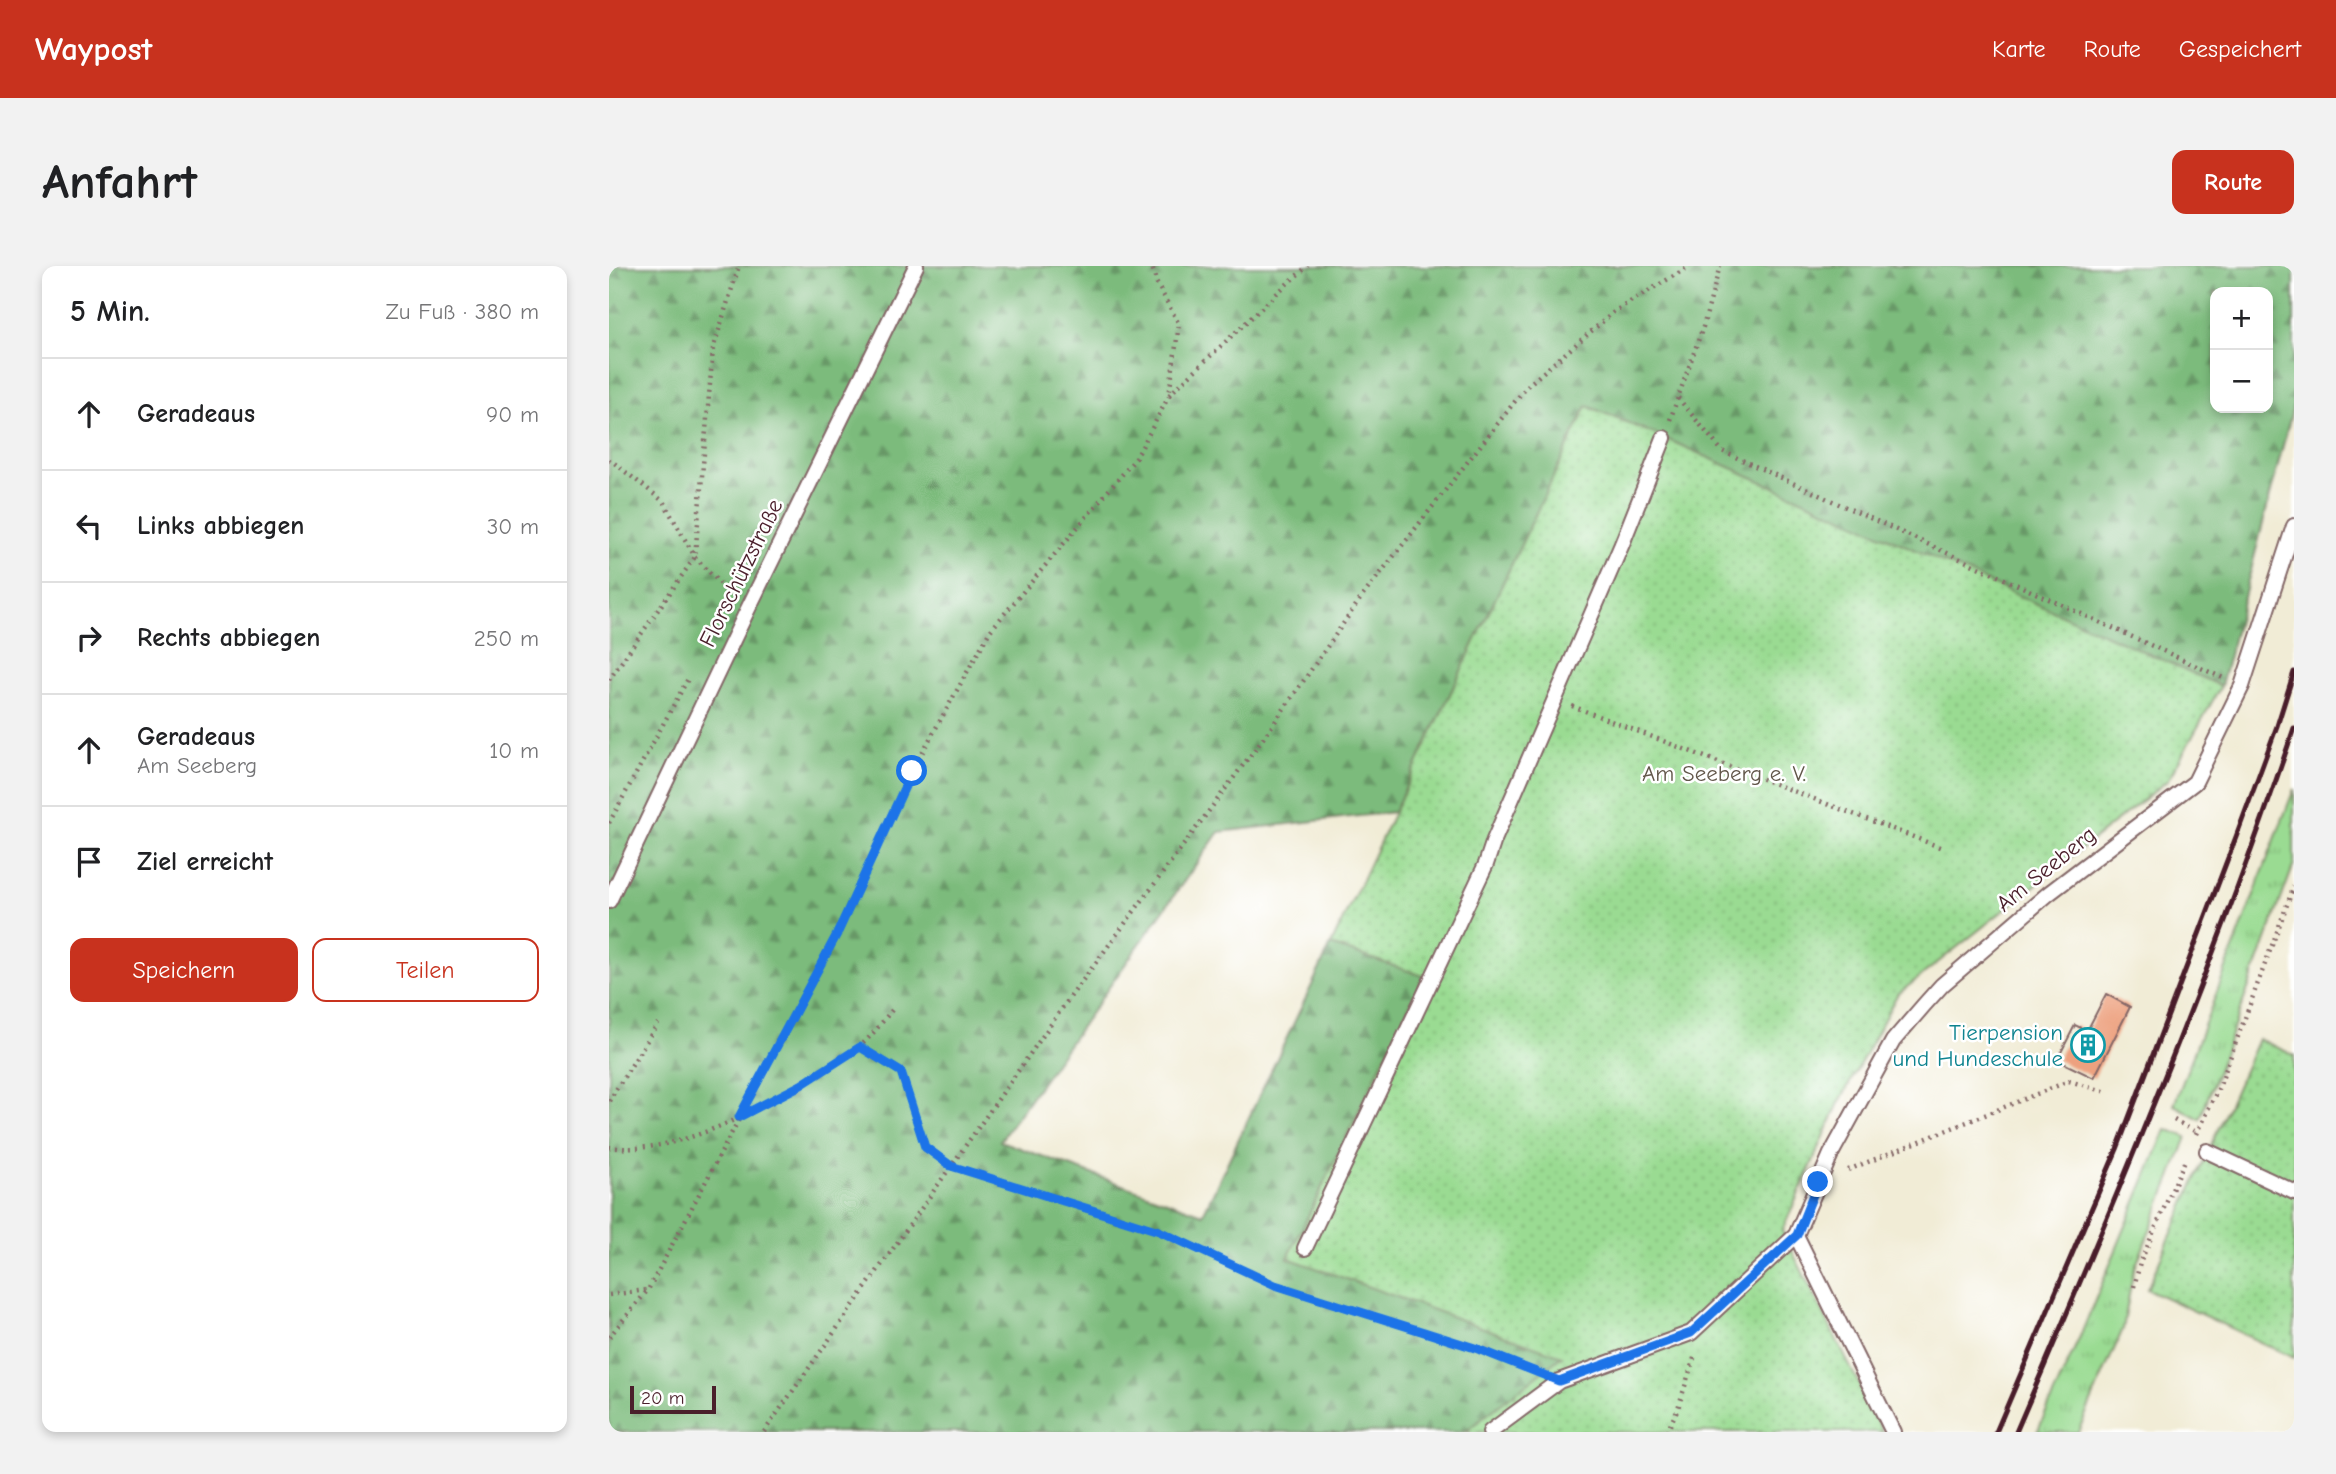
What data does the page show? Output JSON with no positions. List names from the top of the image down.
{
  "streets": {
    "lane": ["Florschützstraße", "Am Seeberg"]
  },
  "parks": ["Am Seeberg e. V."],
  "places": {
    "building": ["Tierpension und Hundeschule"]
  },
  "scale_bar": "20 m",
  "page": {
    "header": "Waypost",
    "nav": ["Karte", "Route", "Gespeichert"],
    "buttons": [
      "Route",
      ["Speichern", "Teilen"]
    ],
    "title": "Anfahrt",
    "heading": ["5 Min.", "Zu Fuß · 380 m"],
    "map_buttons": ["+", "−"],
    "list": [
      ["Geradeaus", "90 m"],
      ["Links abbiegen", "30 m"],
      ["Rechts abbiegen", "250 m"],
      ["Geradeaus", "Am Seeberg", "10 m"],
      "Ziel erreicht"
    ],
    "scale": "20 m"
  }
}
